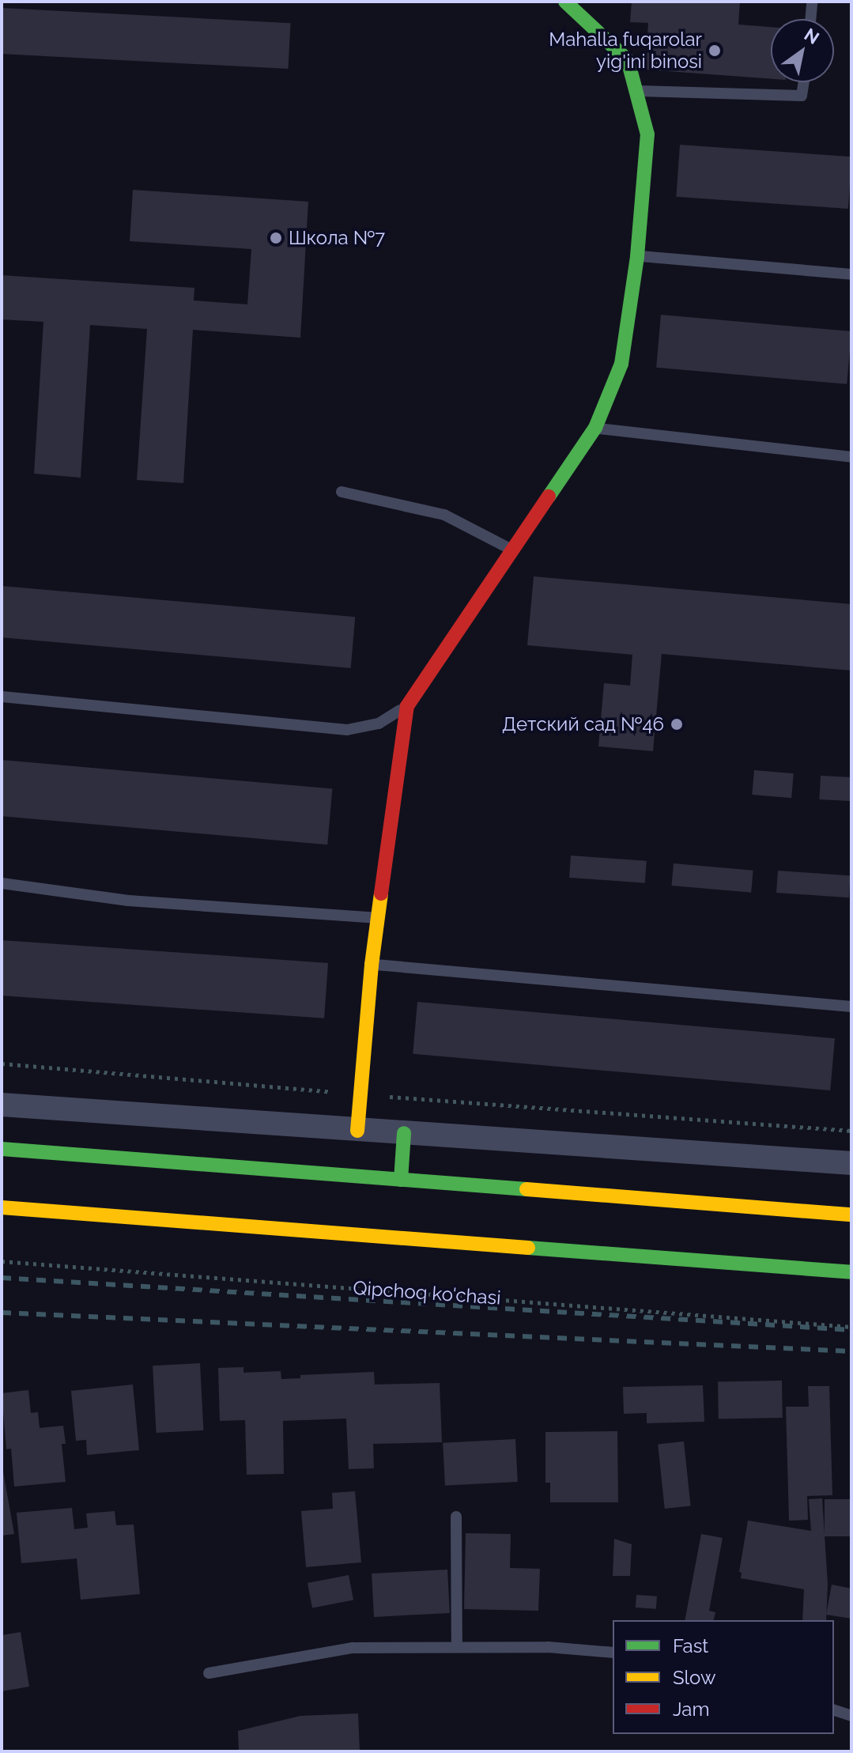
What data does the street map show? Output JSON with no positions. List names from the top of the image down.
{
  "streets": {
    "path": ["Qipchoq ko'chasi"]
  },
  "places": ["Mahalla fuqarolar yig'ini binosi", "Школа №7", "Детский сад №46"],
  "legend": ["Fast", "Slow", "Jam"],
  "north": "top right"
}
